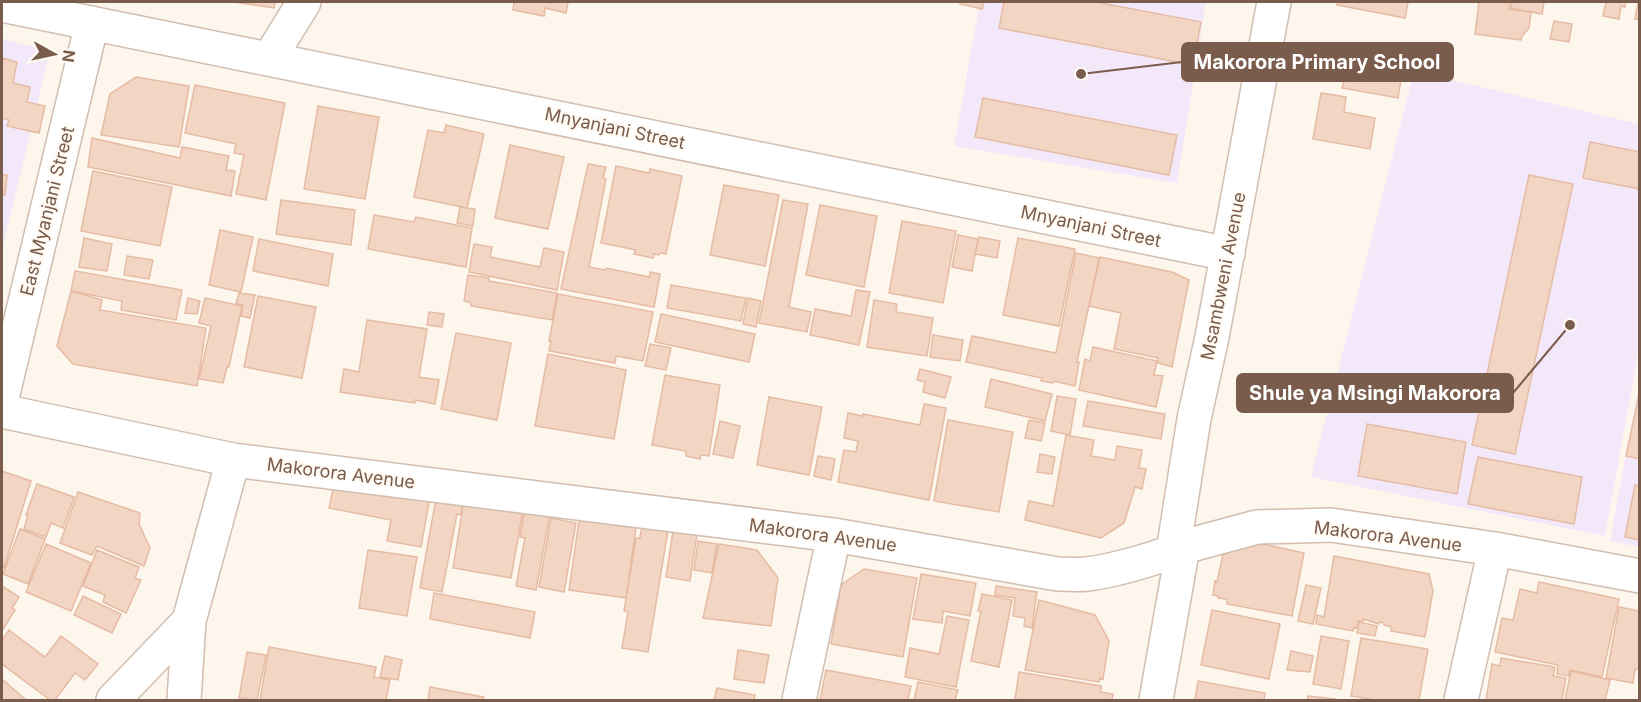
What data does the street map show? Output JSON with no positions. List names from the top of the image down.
{
  "streets": {
    "street": [
      "Mnyanjani Street",
      "East Myanjani Street",
      "Msambweni Avenue",
      "Makorora Avenue"
    ]
  },
  "crossings": [
    ["Mnyanjani Street", "East Myanjani Street"],
    ["Mnyanjani Street", "Msambweni Avenue"],
    ["Msambweni Avenue", "Makorora Avenue"]
  ],
  "places": ["Makorora Primary School", "Shule ya Msingi Makorora"],
  "north": "right"
}
